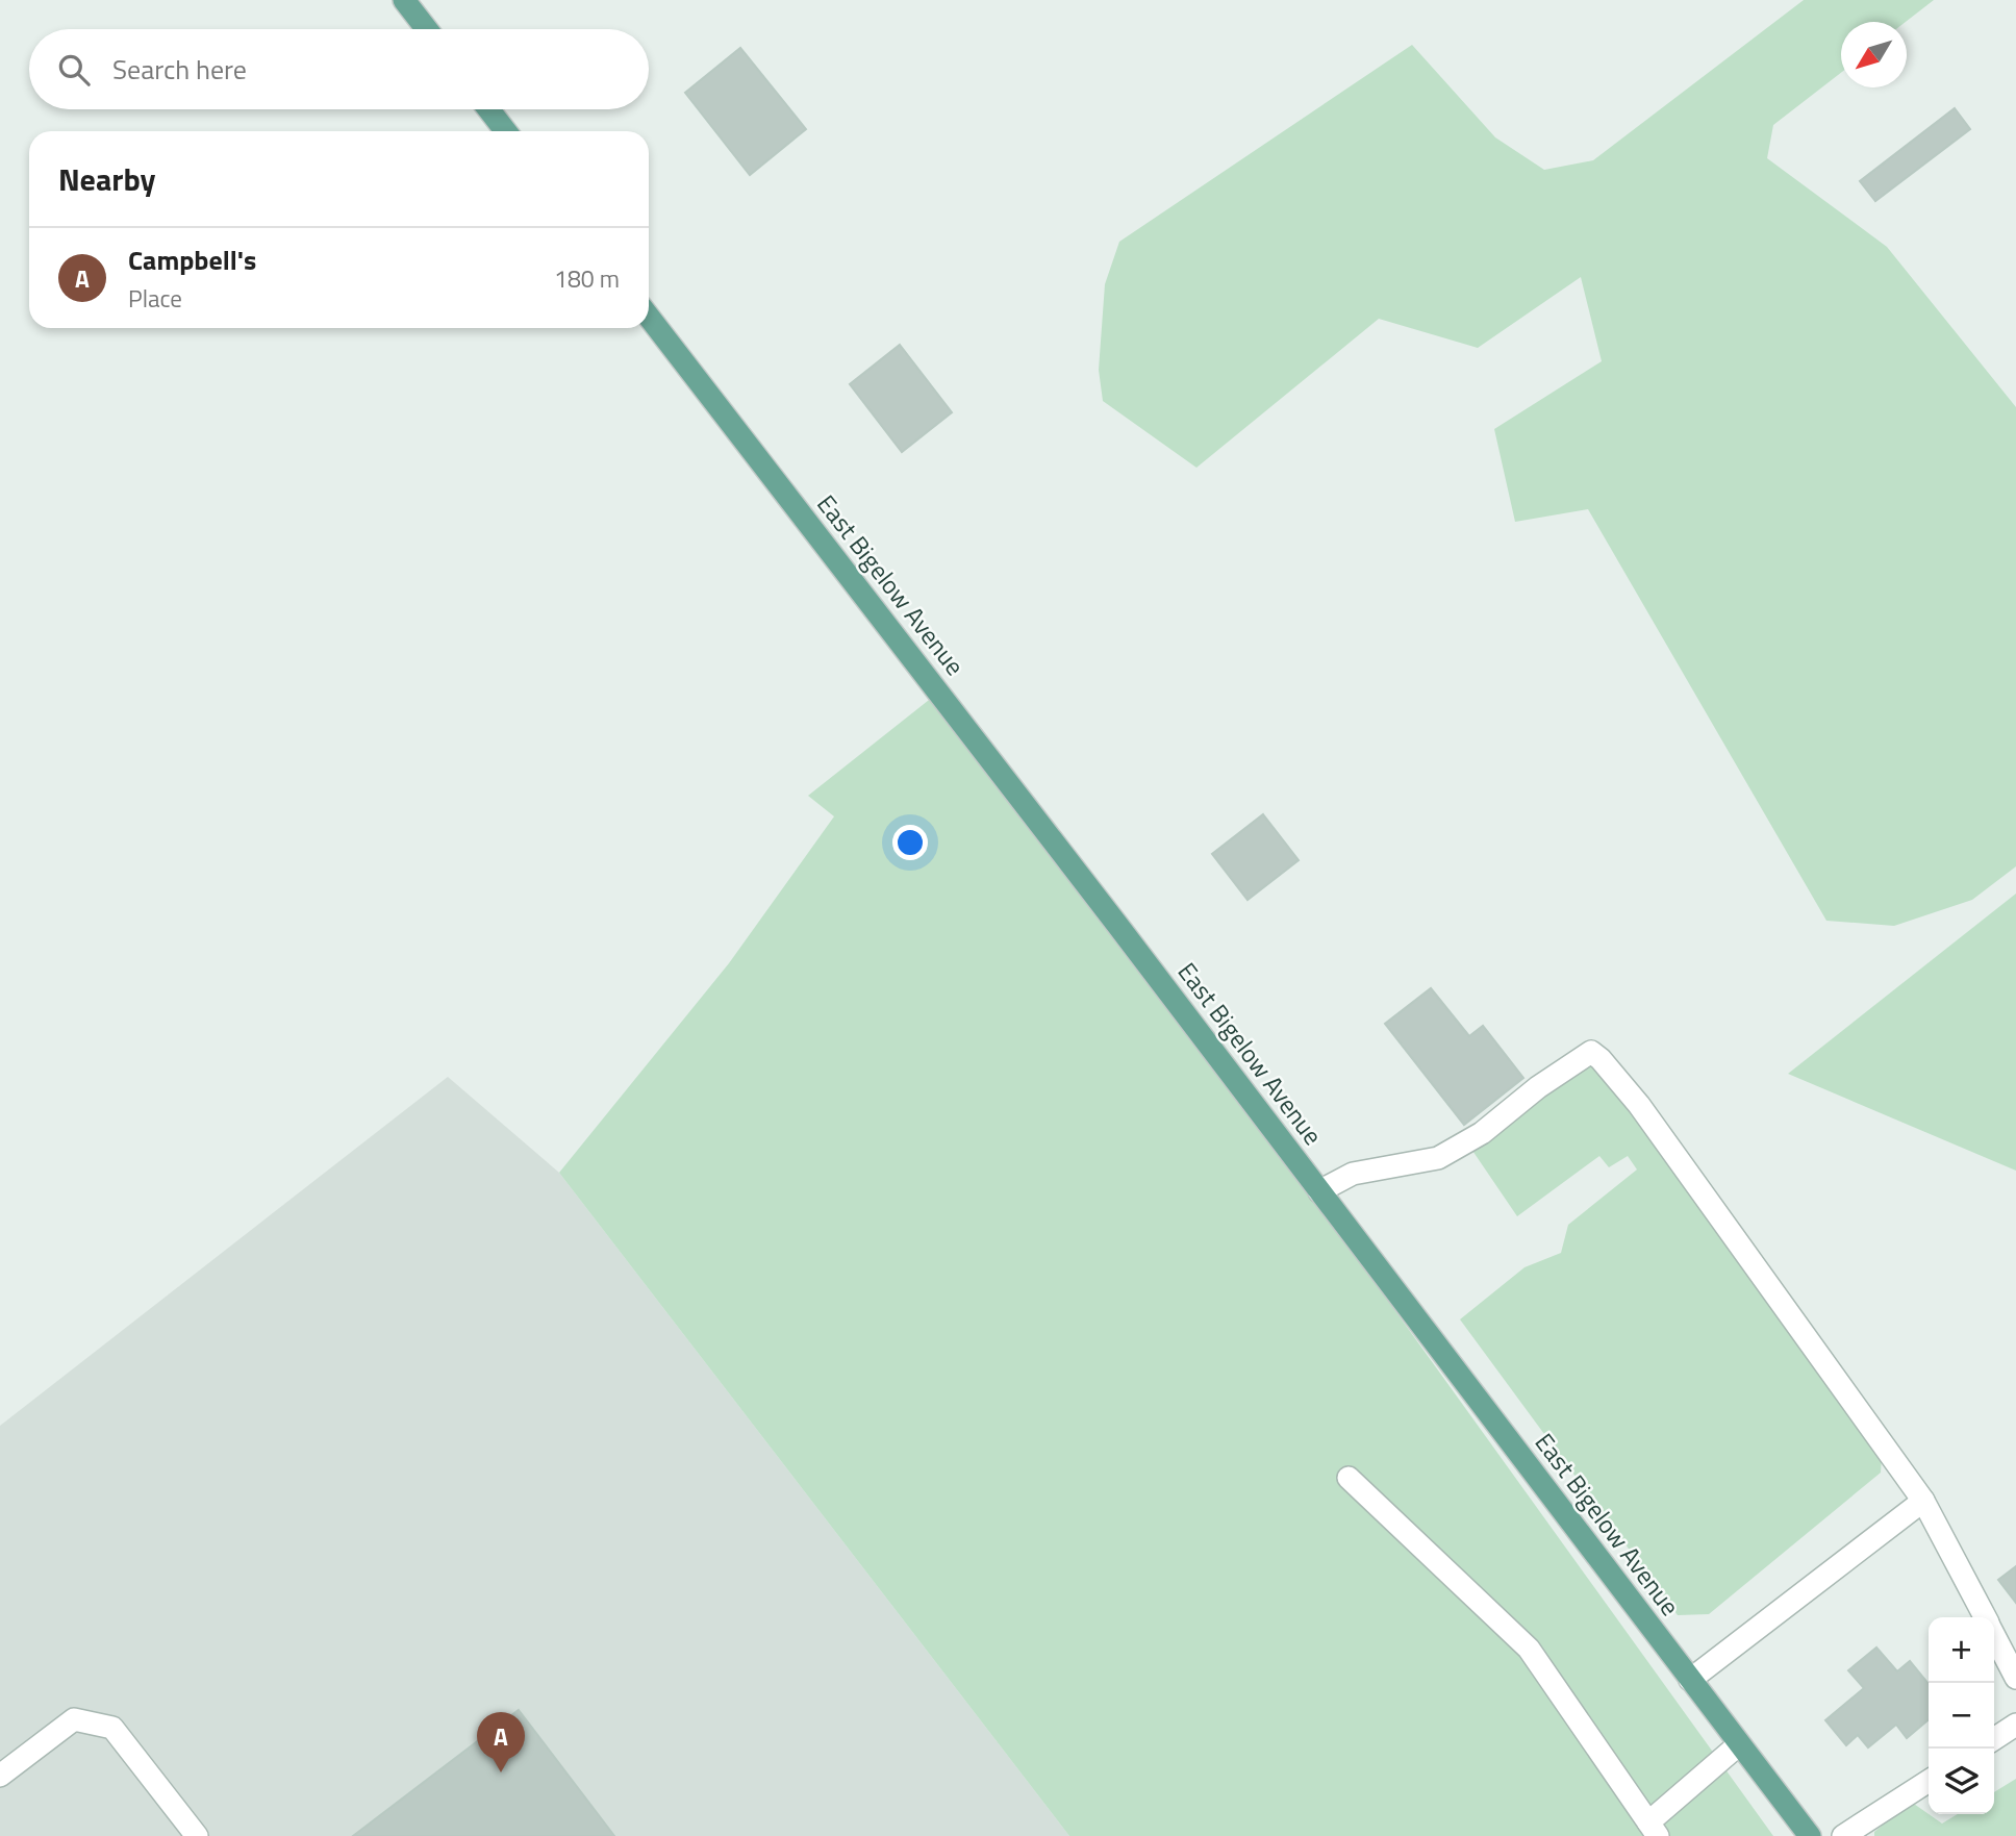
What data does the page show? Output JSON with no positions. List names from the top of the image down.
{
  "streets": {
    "main road": ["East Bigelow Avenue"]
  },
  "north": "bottom left",
  "page": {
    "search": "Search here",
    "heading": "Nearby",
    "list": [
      {
        "mark": "A",
        "name": "Campbell's",
        "note": "Place",
        "value": "180 m"
      }
    ],
    "map_buttons": ["+", "−"],
    "pins": "A"
  }
}
